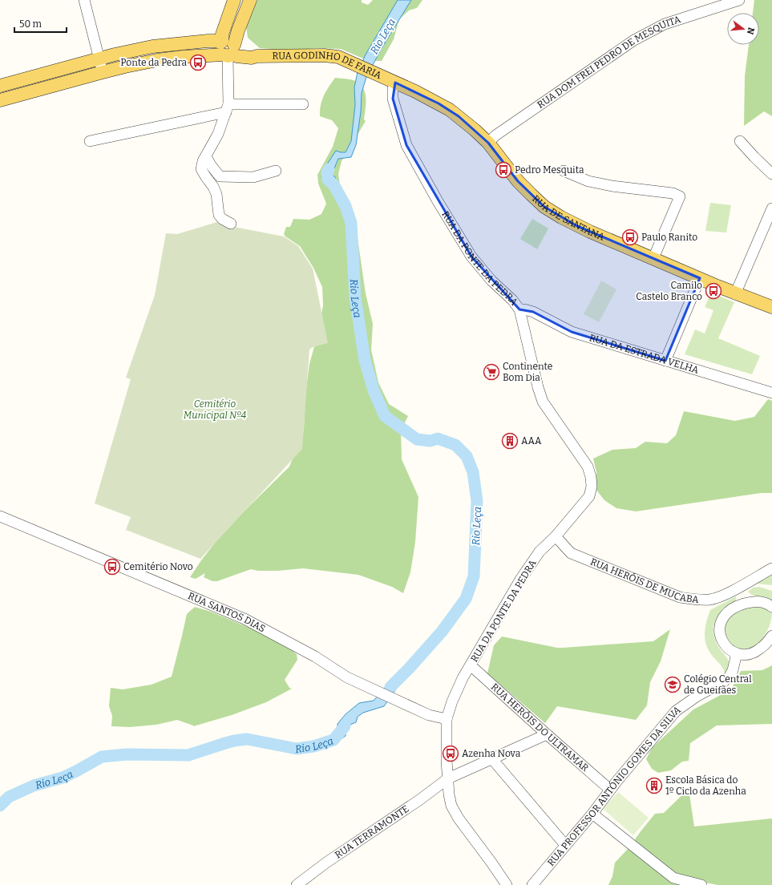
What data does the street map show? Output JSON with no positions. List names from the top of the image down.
{
  "streets": {
    "main road": ["RUA GODINHO DE FARIA", "RUA DE SANTANA"],
    "street": [
      "RUA DOM FREI PEDRO DE MESQUITA",
      "RUA DA PONTE DA PEDRA",
      "RUA DA ESTRADA VELHA",
      "RUA HERÓIS DE MUCABA",
      "RUA SANTOS DIAS",
      "RUA HERÓIS DO ULTRAMAR",
      "RUA PROFESSOR ANTÓNIO GOMES DA SILVA",
      "RUA TERRAMONTE"
    ]
  },
  "crossings": [
    ["RUA DOM FREI PEDRO DE MESQUITA", "RUA DE SANTANA"],
    ["RUA GODINHO DE FARIA", "RUA DE SANTANA"],
    ["RUA GODINHO DE FARIA", "RUA DA PONTE DA PEDRA"],
    ["RUA DE SANTANA", "RUA DA PONTE DA PEDRA"],
    ["RUA DA PONTE DA PEDRA", "RUA DA ESTRADA VELHA"],
    ["RUA DA PONTE DA PEDRA", "RUA HERÓIS DE MUCABA"],
    ["RUA DA PONTE DA PEDRA", "RUA SANTOS DIAS"],
    ["RUA DA PONTE DA PEDRA", "RUA HERÓIS DO ULTRAMAR"],
    ["RUA DA PONTE DA PEDRA", "RUA TERRAMONTE"],
    ["RUA HERÓIS DO ULTRAMAR", "RUA PROFESSOR ANTÓNIO GOMES DA SILVA"],
    ["RUA HERÓIS DO ULTRAMAR", "RUA TERRAMONTE"]
  ],
  "water": ["Rio Leça"],
  "parks": ["Cemitério Municipal Nº4"],
  "places": {
    "bus stop": [
      "Ponte da Pedra",
      "Pedro Mesquita",
      "Paulo Ranito",
      "Camilo Castelo Branco",
      "Cemitério Novo",
      "Azenha Nova"
    ],
    "supermarket": ["Continente Bom Dia"],
    "building": ["AAA", "Escola Básica do 1º Ciclo da Azenha"],
    "school or university": ["Colégio Central de Gueifães"]
  },
  "scale_bar": "50 m",
  "north": "right"
}
